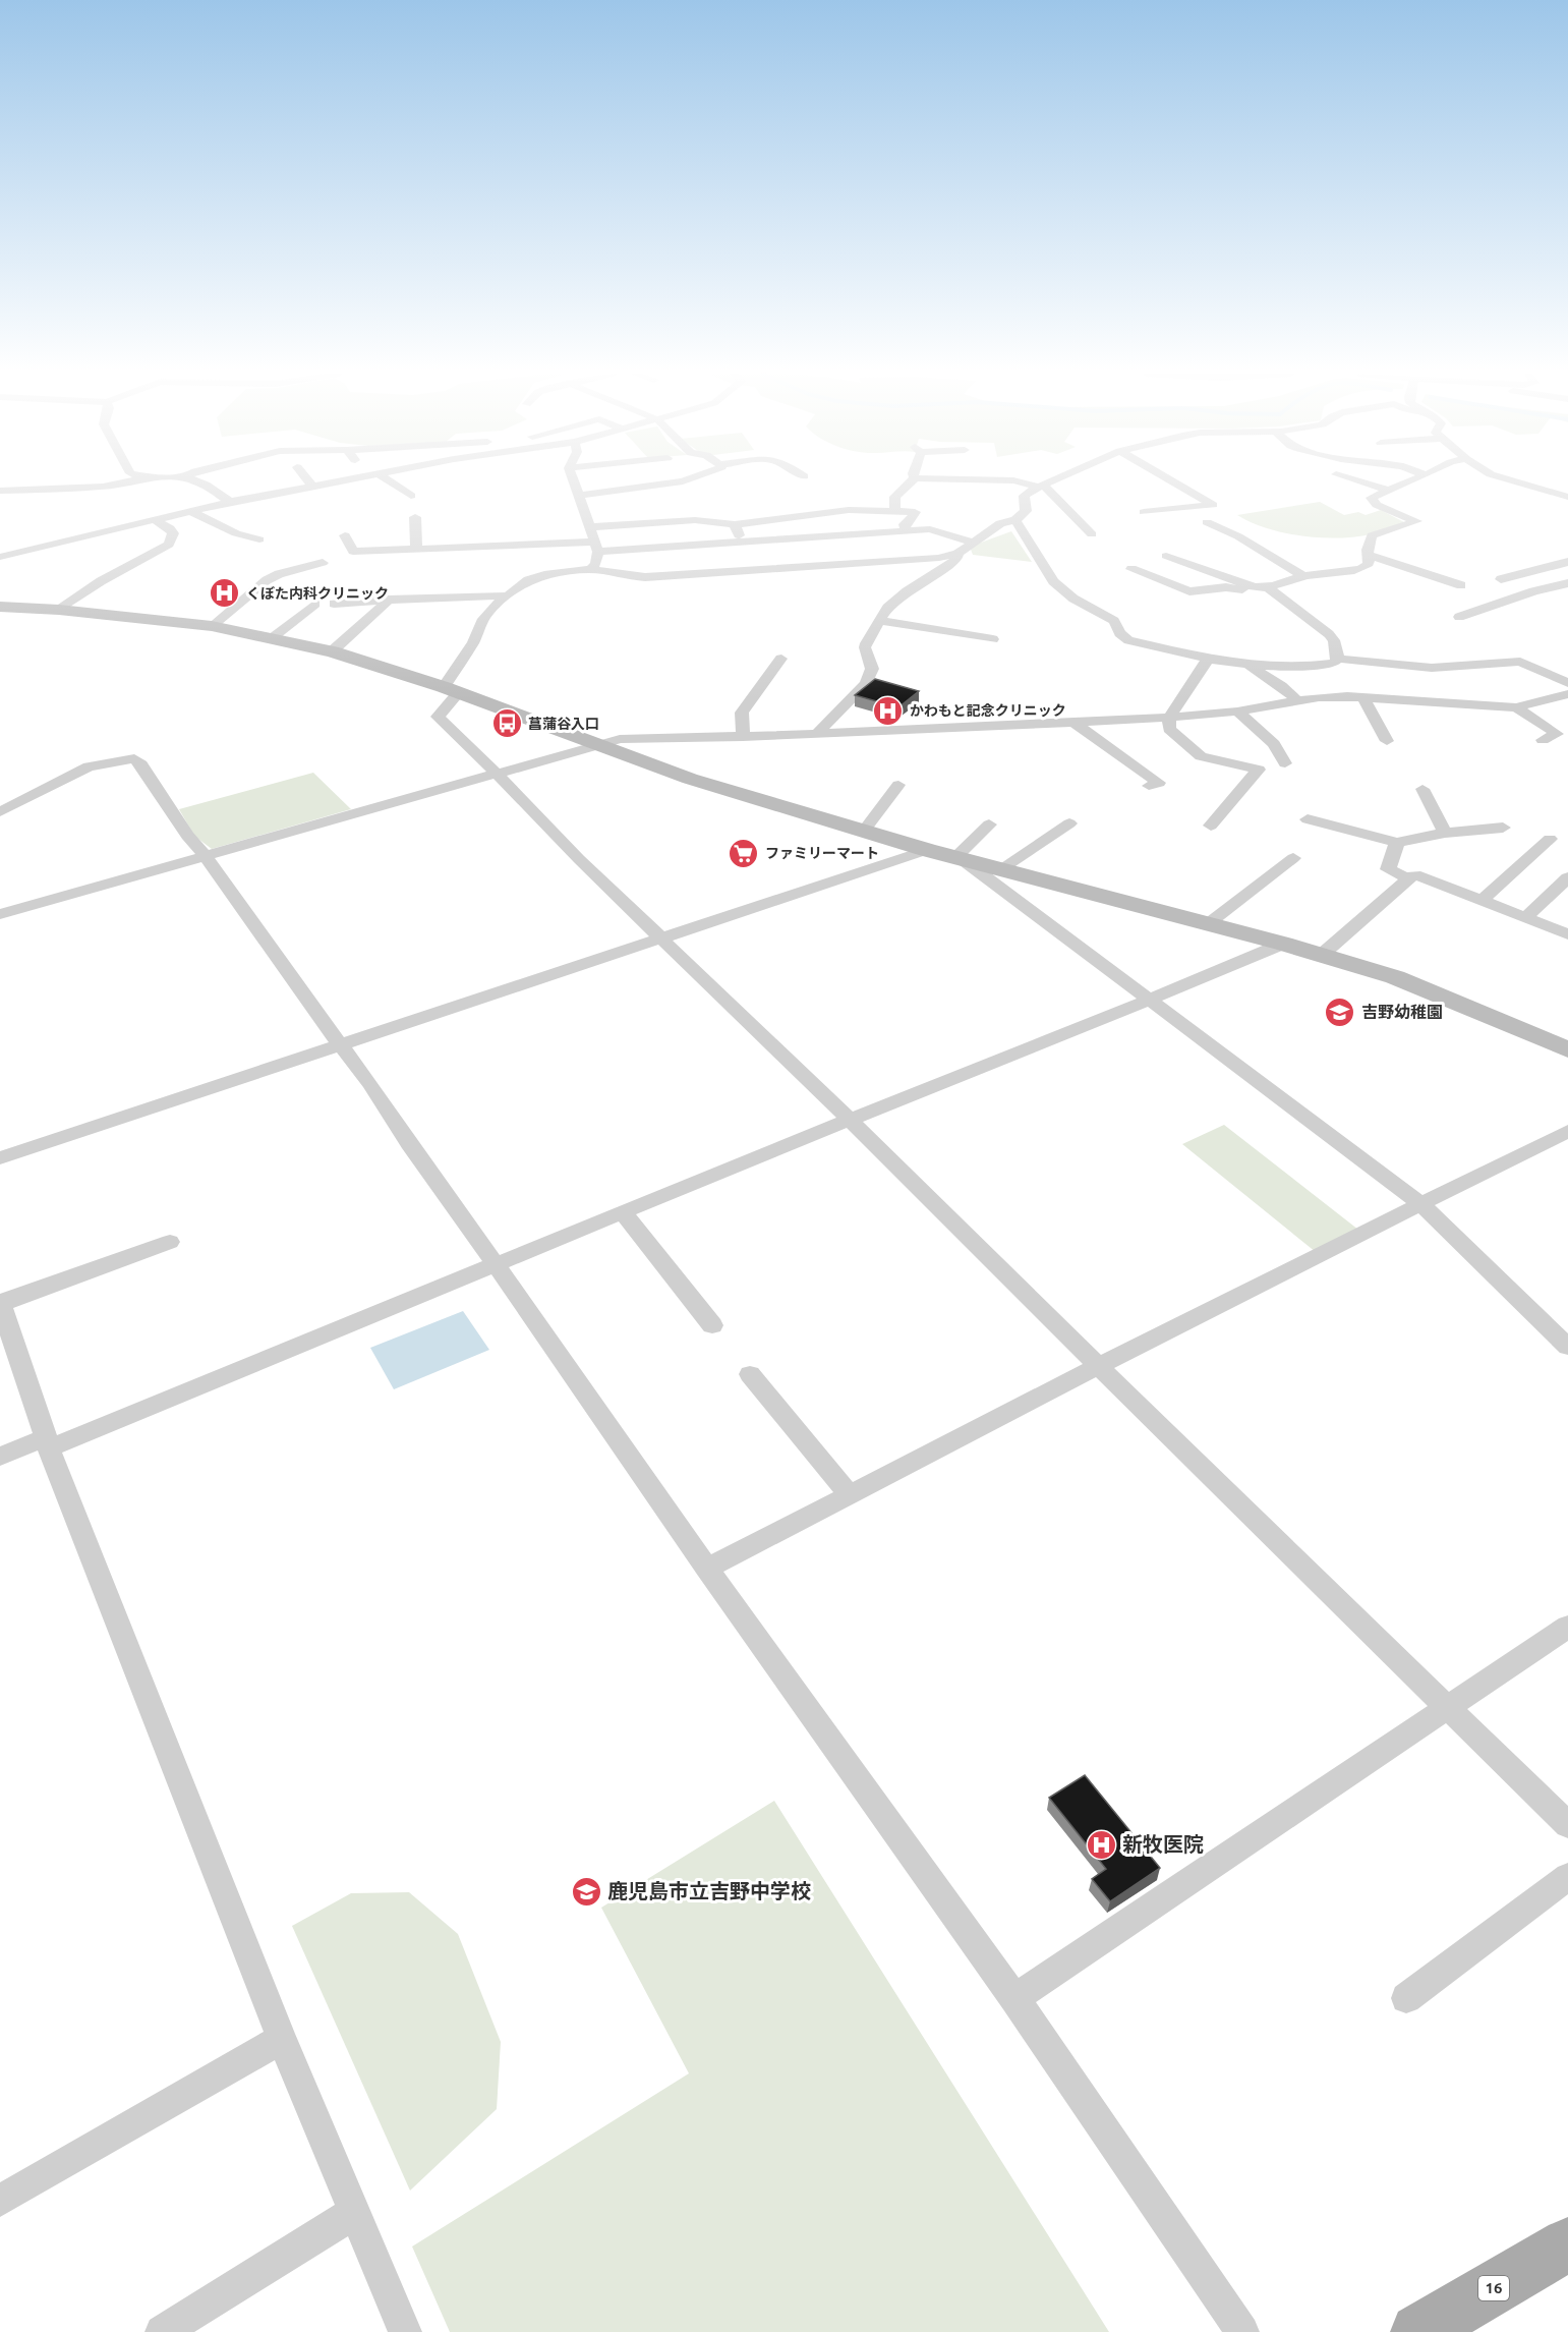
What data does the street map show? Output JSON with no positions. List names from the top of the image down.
{
  "streets": {
    "main road": ["16"]
  },
  "places": {
    "hospital": ["くぼた内科クリニック", "かわもと記念クリニック", "新牧医院"],
    "bus stop": ["菖蒲谷入口"],
    "supermarket": ["ファミリーマート"],
    "school or university": ["吉野幼稚園", "鹿児島市立吉野中学校"]
  }
}
